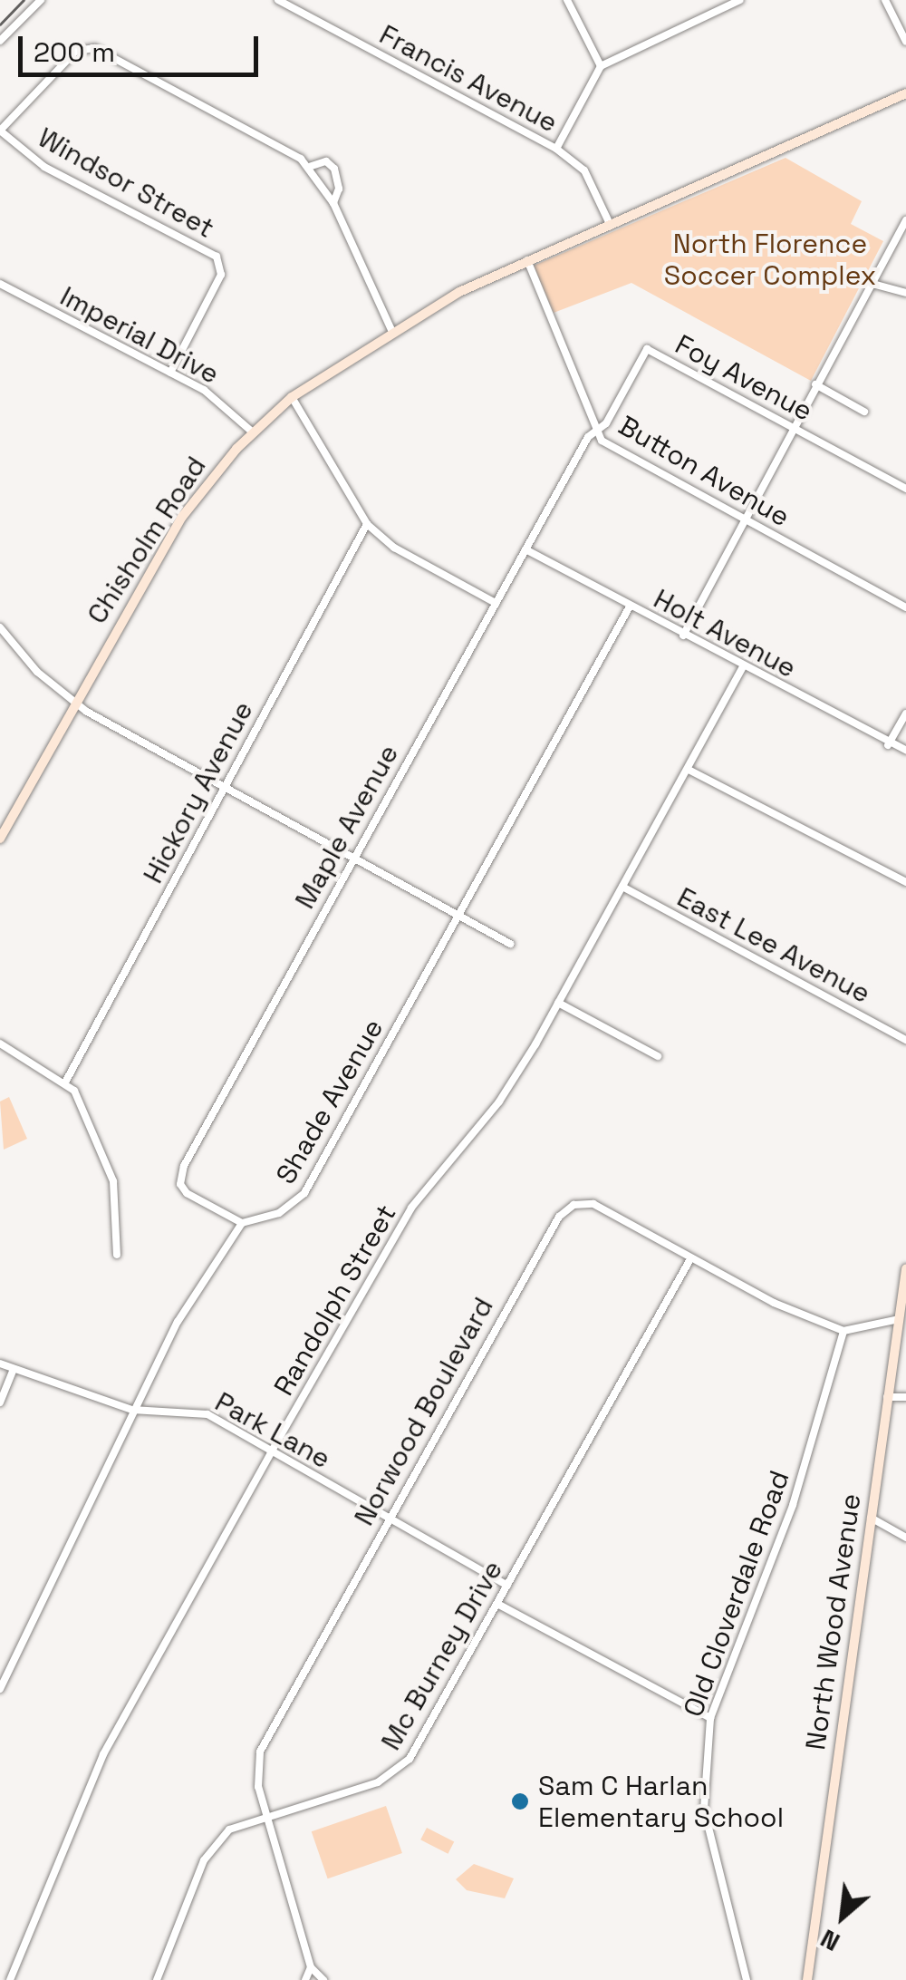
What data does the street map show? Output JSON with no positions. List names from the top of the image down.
{
  "streets": {
    "main road": ["Chisholm Road", "North Wood Avenue"],
    "street": [
      "Francis Avenue",
      "Windsor Street",
      "Imperial Drive",
      "Foy Avenue",
      "Button Avenue",
      "Holt Avenue",
      "Hickory Avenue",
      "Maple Avenue",
      "East Lee Avenue",
      "Shade Avenue",
      "Randolph Street",
      "Norwood Boulevard",
      "Park Lane",
      "Old Cloverdale Road",
      "Mc Burney Drive"
    ]
  },
  "crossings": [
    ["Francis Avenue", "Chisholm Road"],
    ["Windsor Street", "Imperial Drive"],
    ["Imperial Drive", "Chisholm Road"],
    ["Foy Avenue", "Button Avenue"],
    ["Foy Avenue", "Maple Avenue"],
    ["Button Avenue", "Chisholm Road"],
    ["Button Avenue", "Maple Avenue"],
    ["Holt Avenue", "Maple Avenue"],
    ["Holt Avenue", "Shade Avenue"],
    ["Holt Avenue", "Randolph Street"],
    ["Maple Avenue", "Shade Avenue"],
    ["East Lee Avenue", "Randolph Street"],
    ["Randolph Street", "Park Lane"],
    ["Norwood Boulevard", "Park Lane"],
    ["Norwood Boulevard", "Old Cloverdale Road"],
    ["Norwood Boulevard", "Mc Burney Drive"],
    ["Park Lane", "Mc Burney Drive"]
  ],
  "parks": ["North Florence Soccer Complex"],
  "places": ["Sam C Harlan Elementary School"],
  "scale_bar": "200 m",
  "north": "bottom left"
}
